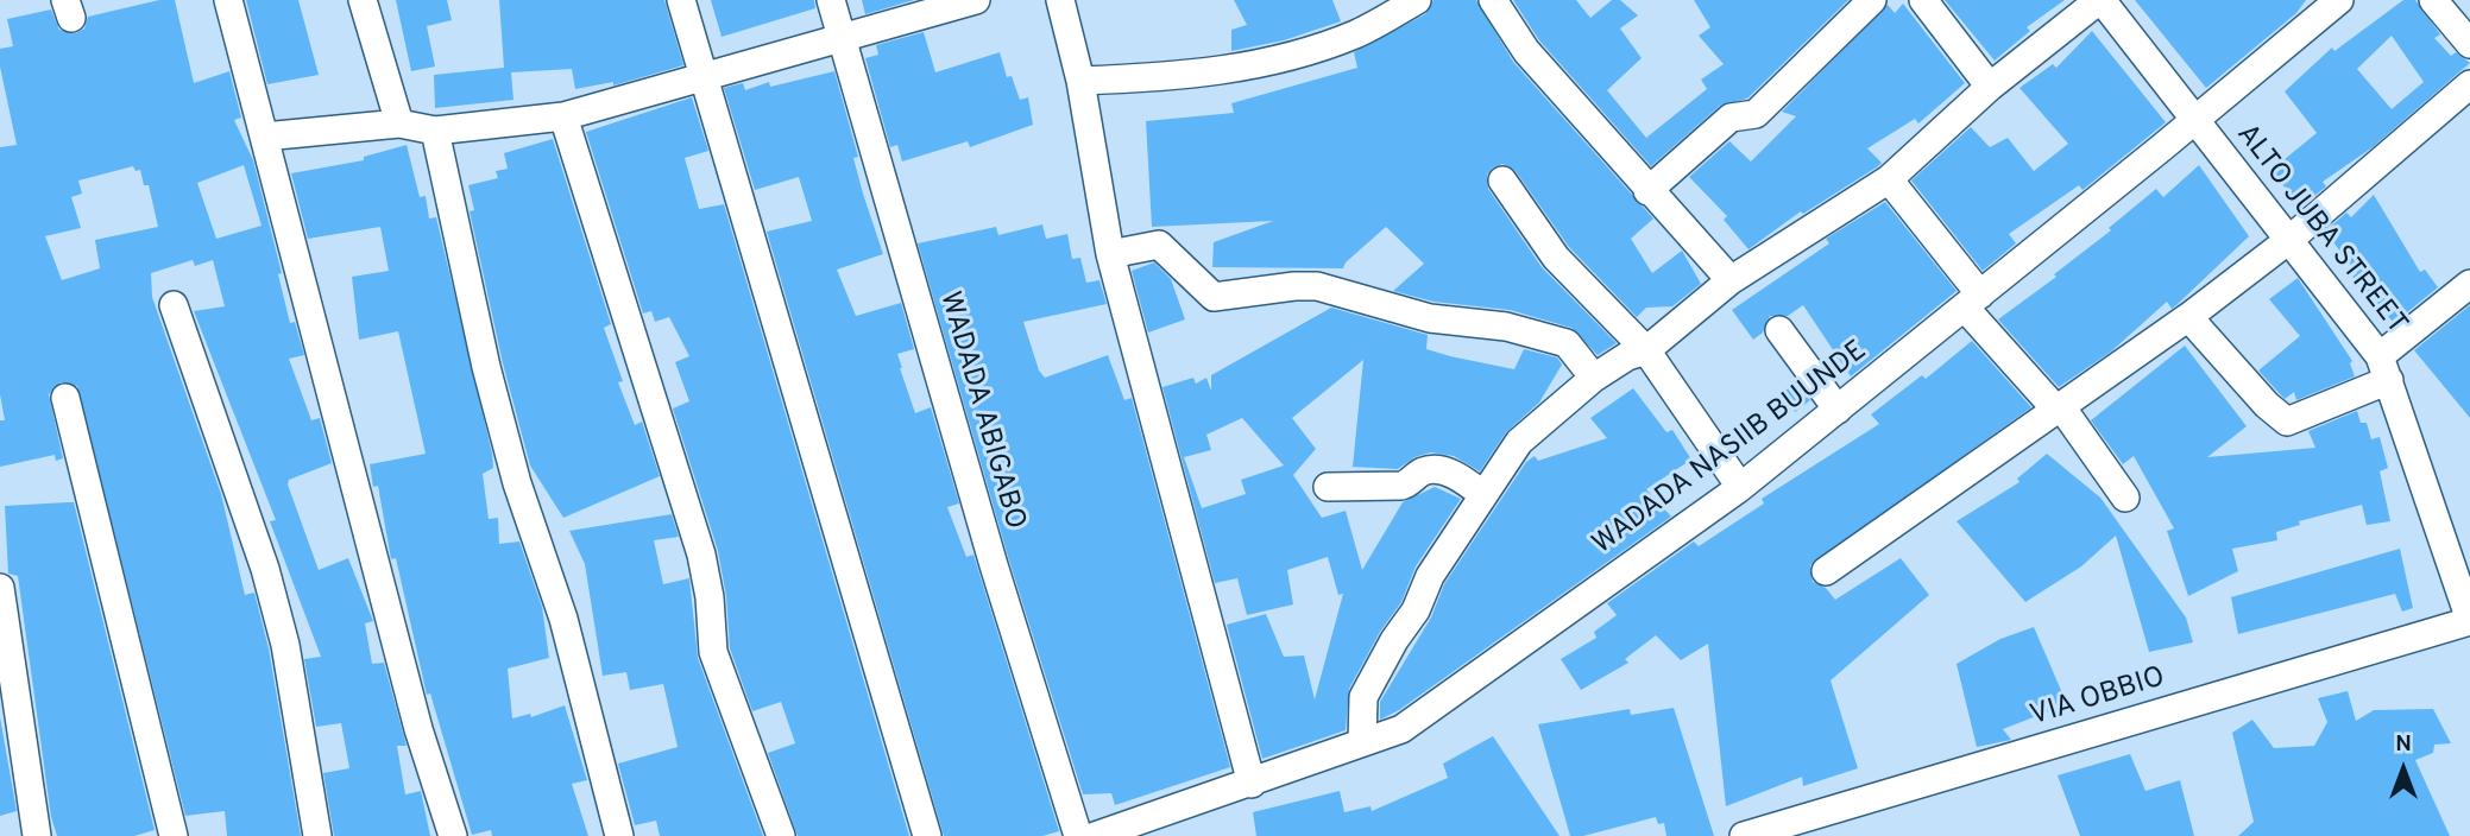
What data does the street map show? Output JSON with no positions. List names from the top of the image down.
{
  "streets": {
    "street": [
      "ALTO JUBA STREET",
      "WADADA ABIGABO",
      "WADADA NASIIB BUUNDE",
      "VIA OBBIO"
    ]
  },
  "crossings": [
    ["ALTO JUBA STREET", "WADADA NASIIB BUUNDE"],
    ["ALTO JUBA STREET", "VIA OBBIO"]
  ],
  "north": "top"
}
